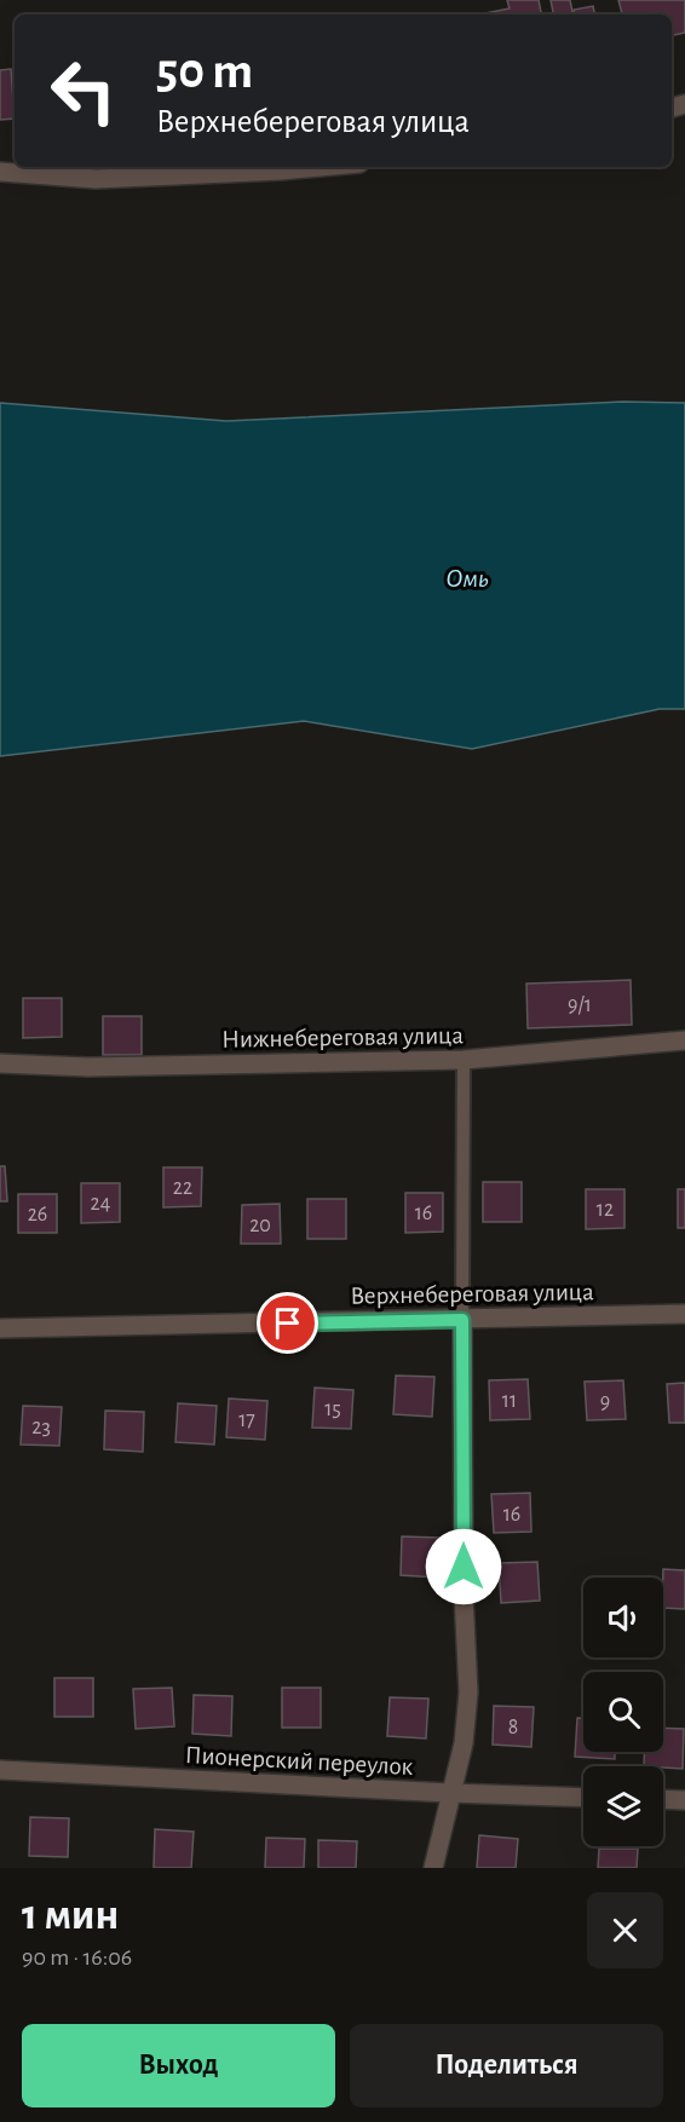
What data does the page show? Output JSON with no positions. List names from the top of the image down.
{
  "streets": {
    "street": ["Нижнебереговая улица", "Верхнебереговая улица", "Пионерский переулок"]
  },
  "water": ["Омь"],
  "house_numbers": [
    "9/1",
    "22",
    "24",
    "12",
    "16",
    "26",
    "20",
    "11",
    "9",
    "15",
    "17",
    "23",
    "16",
    "8"
  ],
  "page": {
    "turn": ["50 m", "Верхнебереговая улица"],
    "heading": ["1 мин", "90 m · 16:06"],
    "buttons": ["Выход", "Поделиться"]
  }
}
